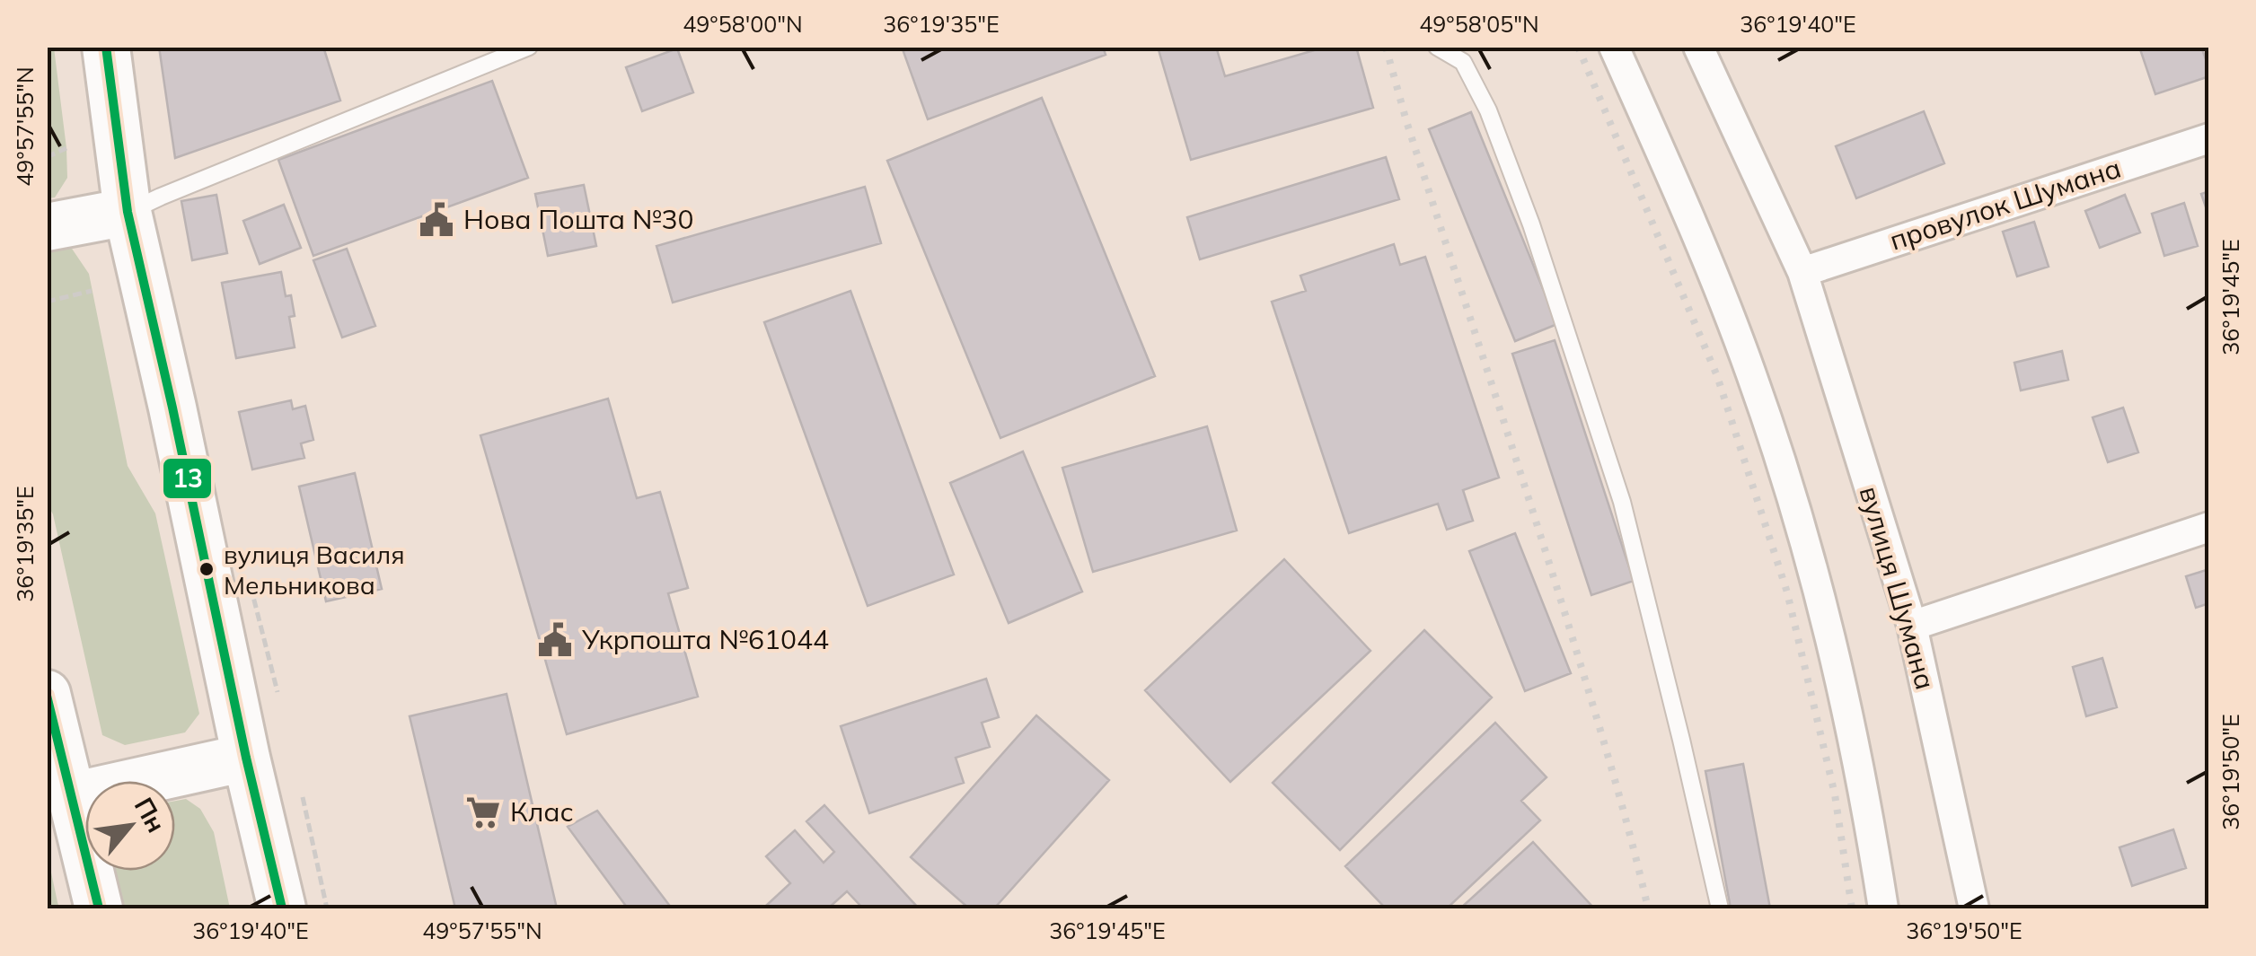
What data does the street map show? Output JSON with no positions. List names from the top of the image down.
{
  "streets": {
    "street": ["провулок Шумана", "вулиця Шумана"]
  },
  "crossings": [
    ["провулок Шумана", "вулиця Шумана"]
  ],
  "places": {
    "public building": ["Нова Пошта №30", "Укрпошта №61044"],
    "other": ["вулиця Василя Мельникова"],
    "supermarket": ["Клас"]
  },
  "lines": ["transit line 13"],
  "north": "top right",
  "coordinates": [
    "49°58'00\"N",
    "36°19'35\"E",
    "49°58'05\"N",
    "36°19'40\"E",
    "49°57'55\"N",
    "36°19'45\"E",
    "36°19'50\"E"
  ]
}
